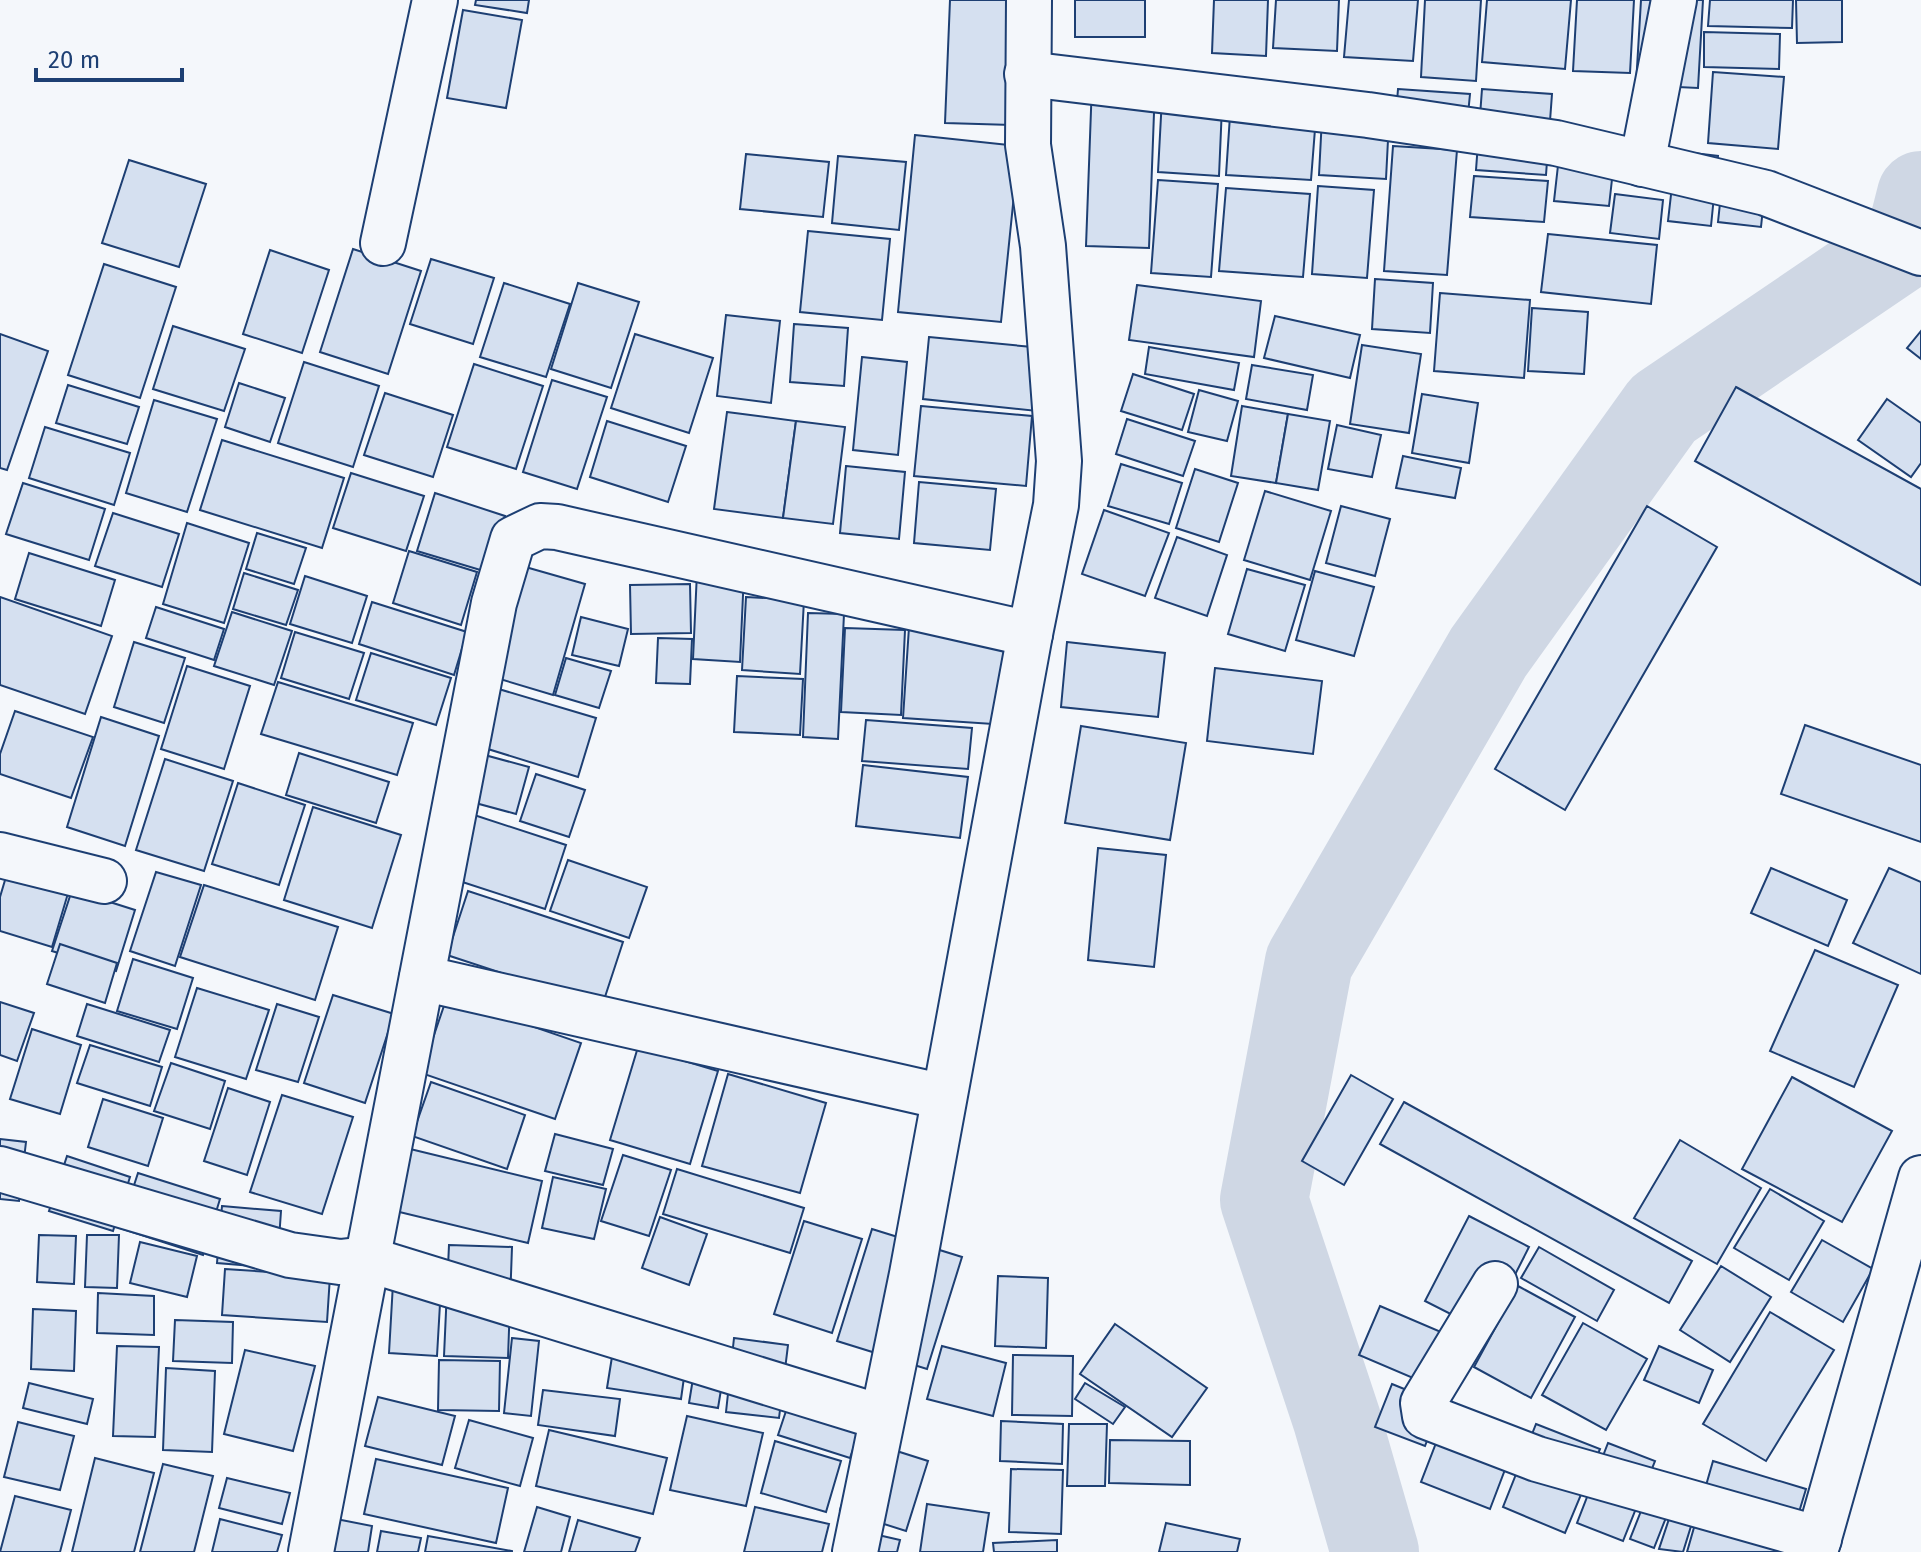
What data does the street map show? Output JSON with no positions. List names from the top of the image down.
{
  "scale_bar": "20 m"
}
